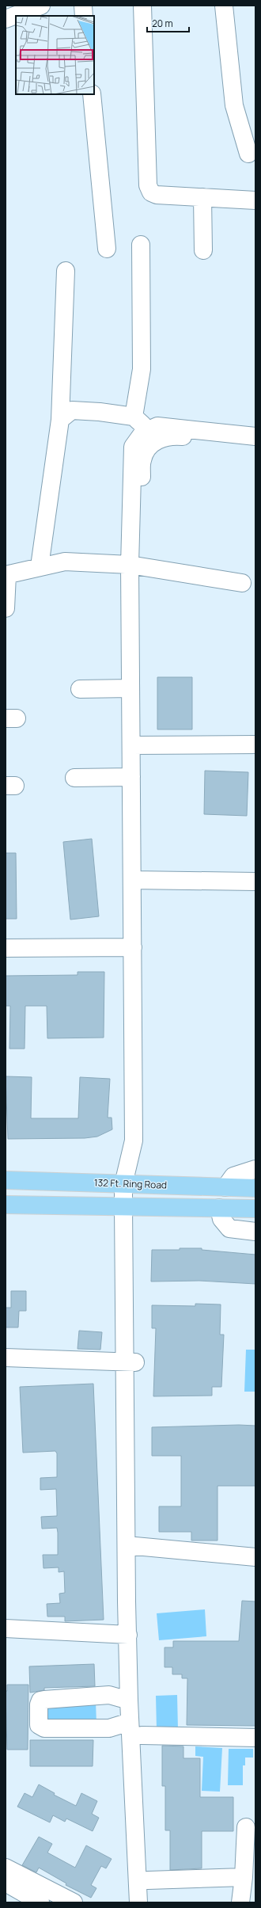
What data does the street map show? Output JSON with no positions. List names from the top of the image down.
{
  "streets": {
    "main road": ["132 Ft. Ring Road"]
  },
  "scale_bar": "20 m"
}
